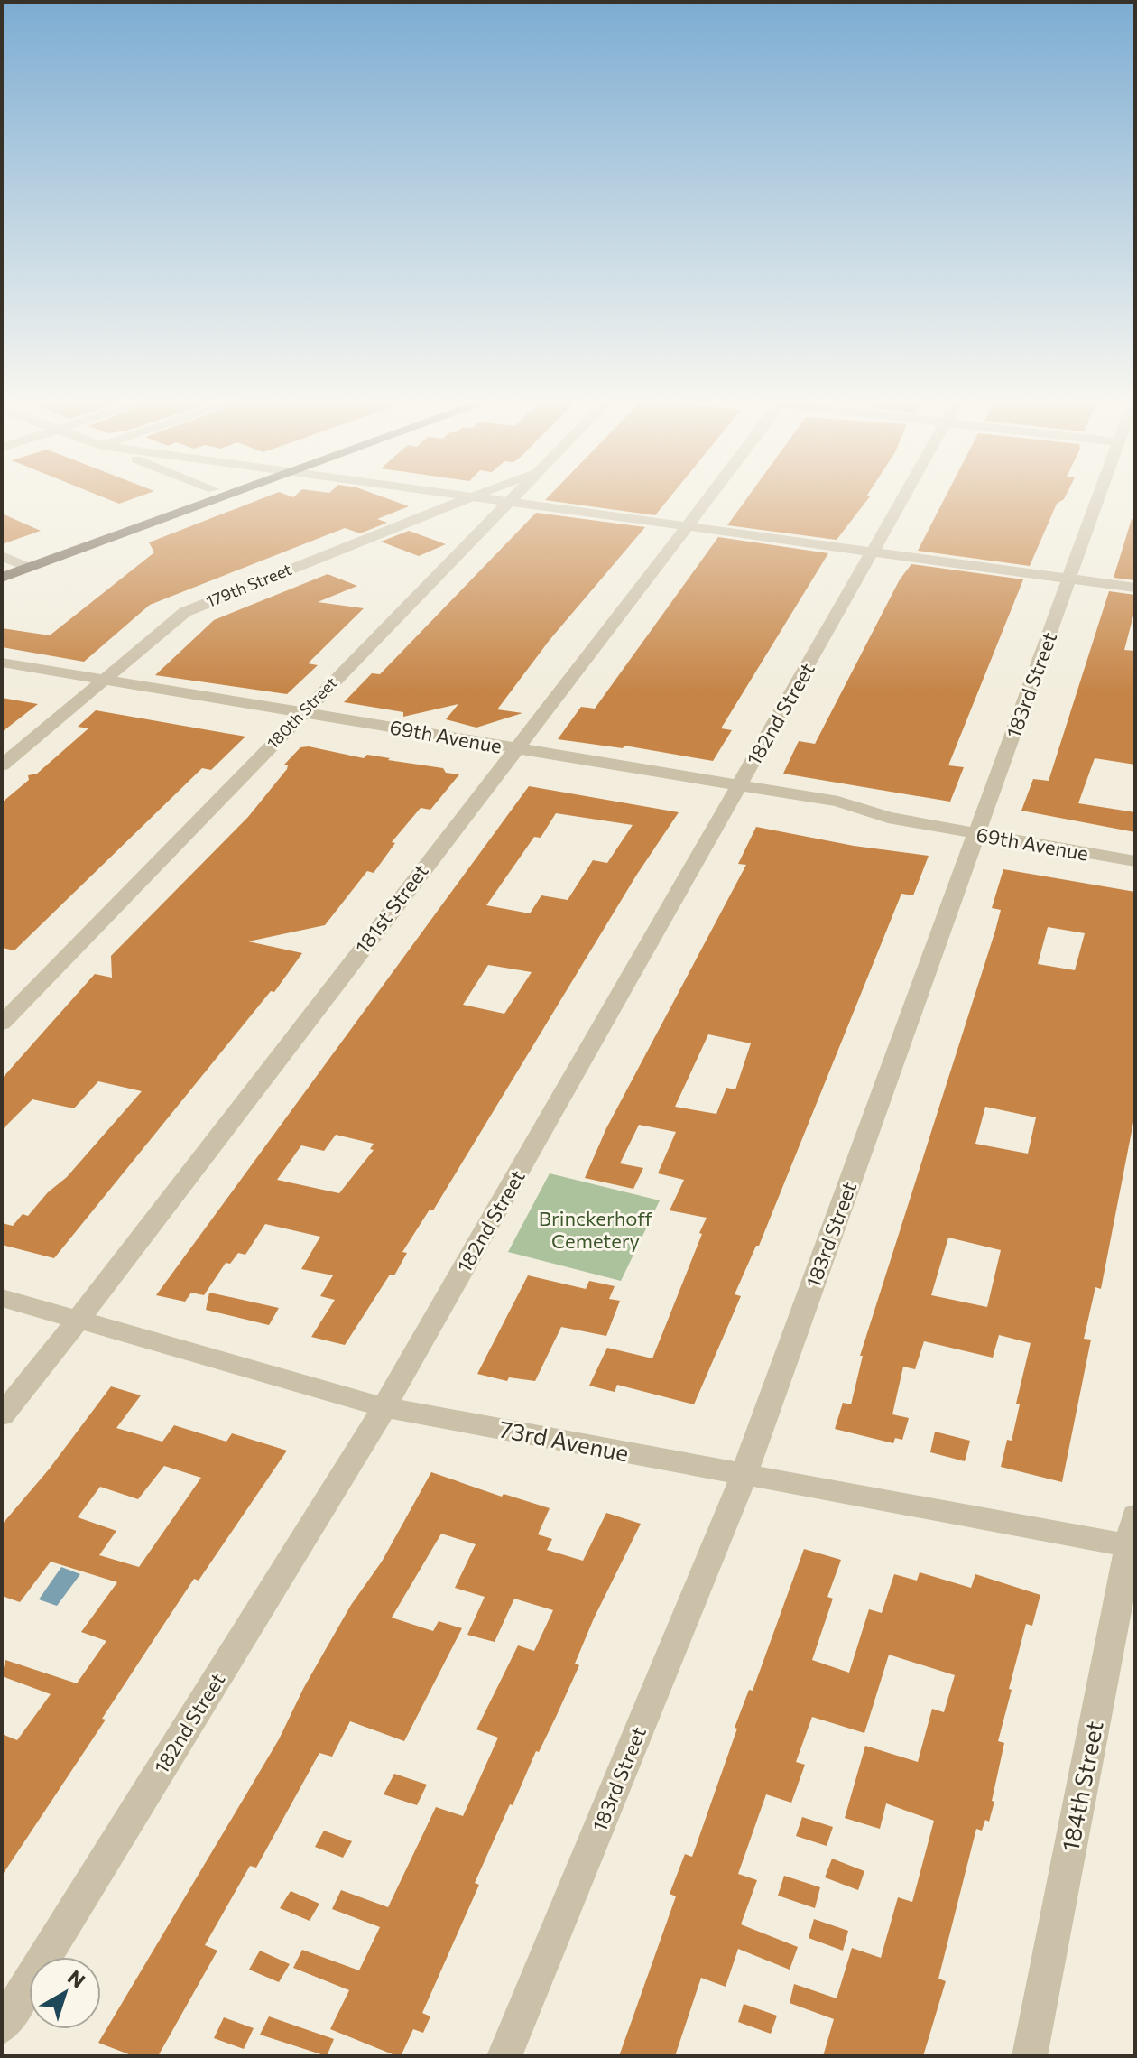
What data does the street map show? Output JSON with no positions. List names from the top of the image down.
{
  "streets": {
    "street": [
      "179th Street",
      "183rd Street",
      "180th Street",
      "182nd Street",
      "69th Avenue",
      "181st Street",
      "73rd Avenue",
      "184th Street"
    ]
  },
  "crossings": [
    ["179th Street", "69th Avenue"],
    ["183rd Street", "69th Avenue"],
    ["183rd Street", "73rd Avenue"],
    ["180th Street", "69th Avenue"],
    ["182nd Street", "69th Avenue"],
    ["182nd Street", "73rd Avenue"],
    ["69th Avenue", "181st Street"],
    ["181st Street", "73rd Avenue"],
    ["73rd Avenue", "184th Street"]
  ],
  "parks": ["Brinckerhoff Cemetery"],
  "north": "top right"
}
